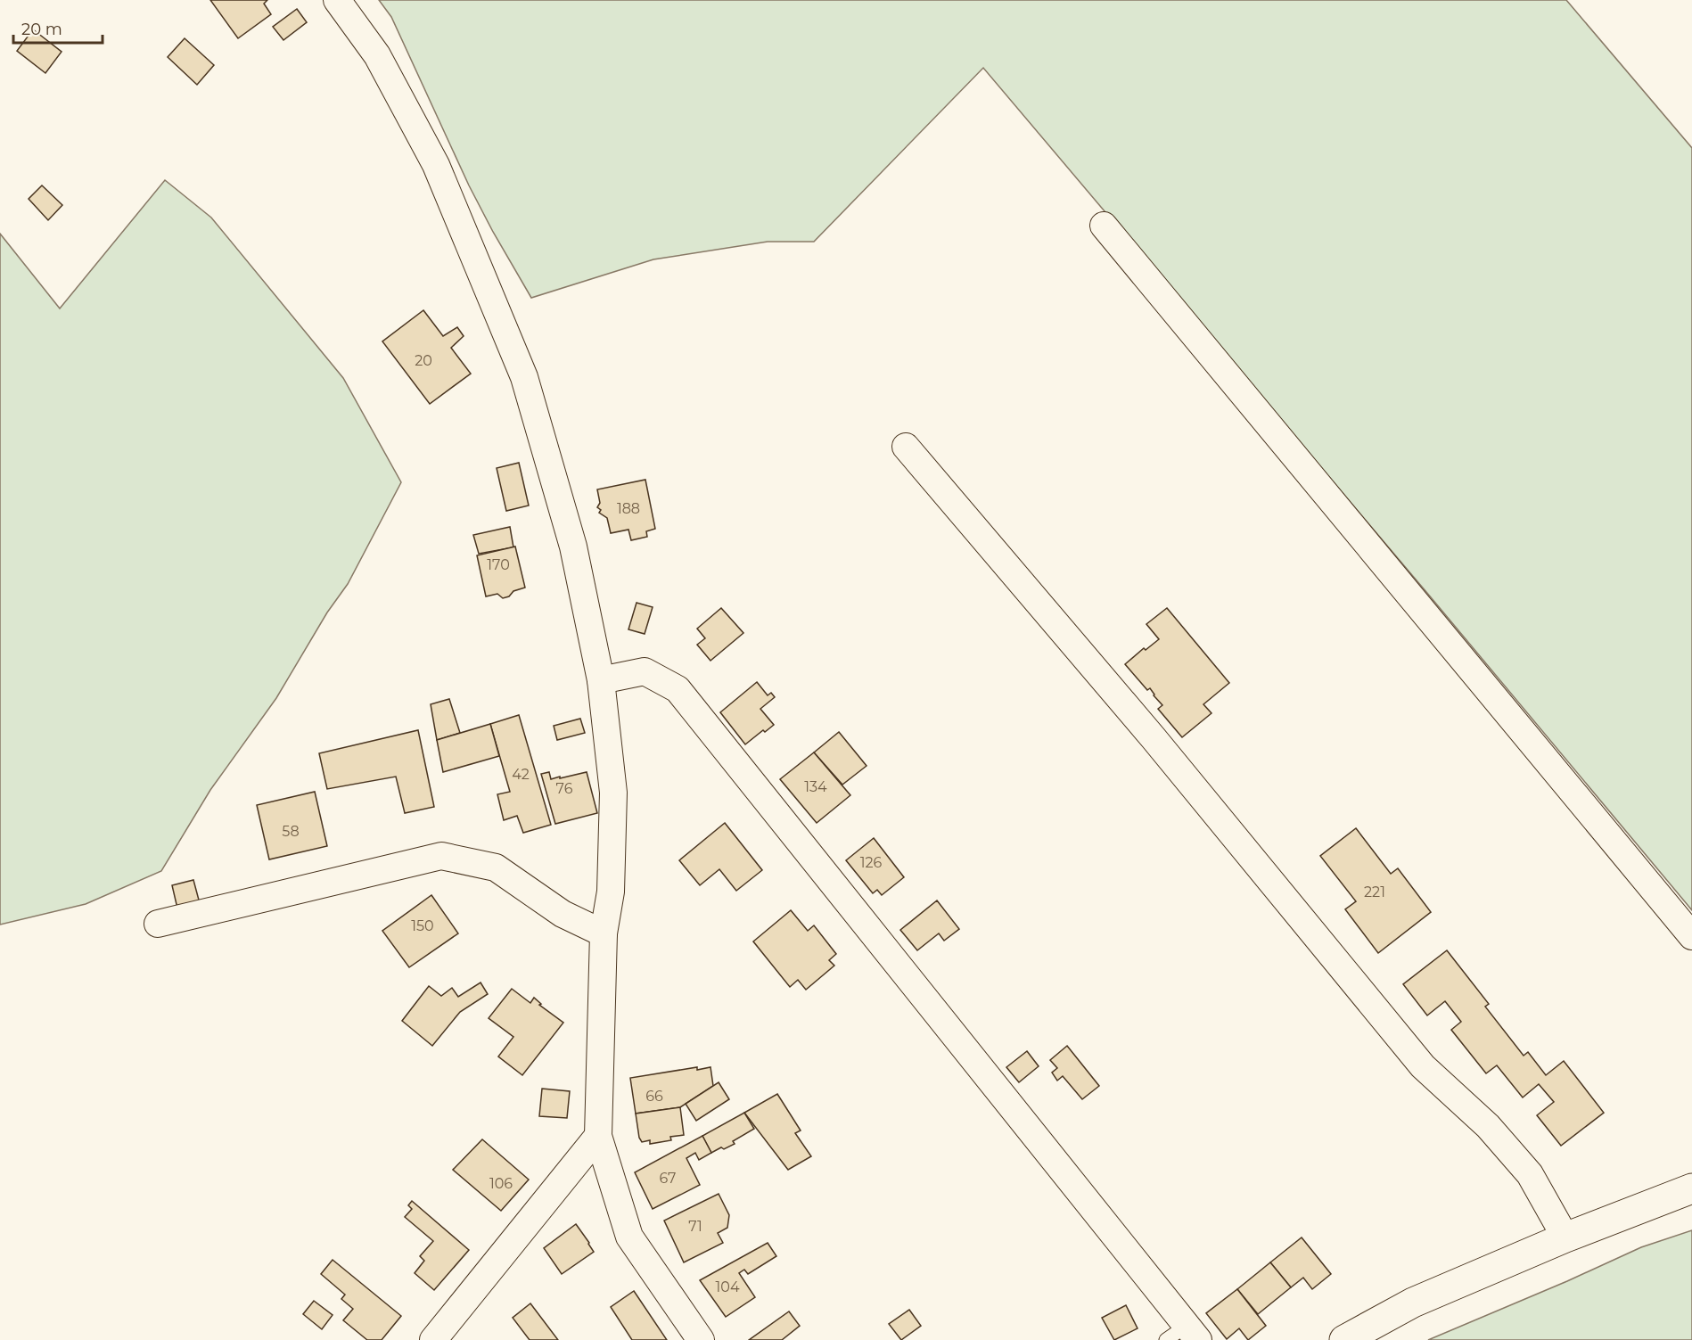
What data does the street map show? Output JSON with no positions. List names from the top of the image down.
{
  "house_numbers": [
    "20",
    "188",
    "170",
    "42",
    "134",
    "76",
    "58",
    "126",
    "221",
    "150",
    "66",
    "67",
    "106",
    "71",
    "104"
  ],
  "scale_bar": "20 m"
}
